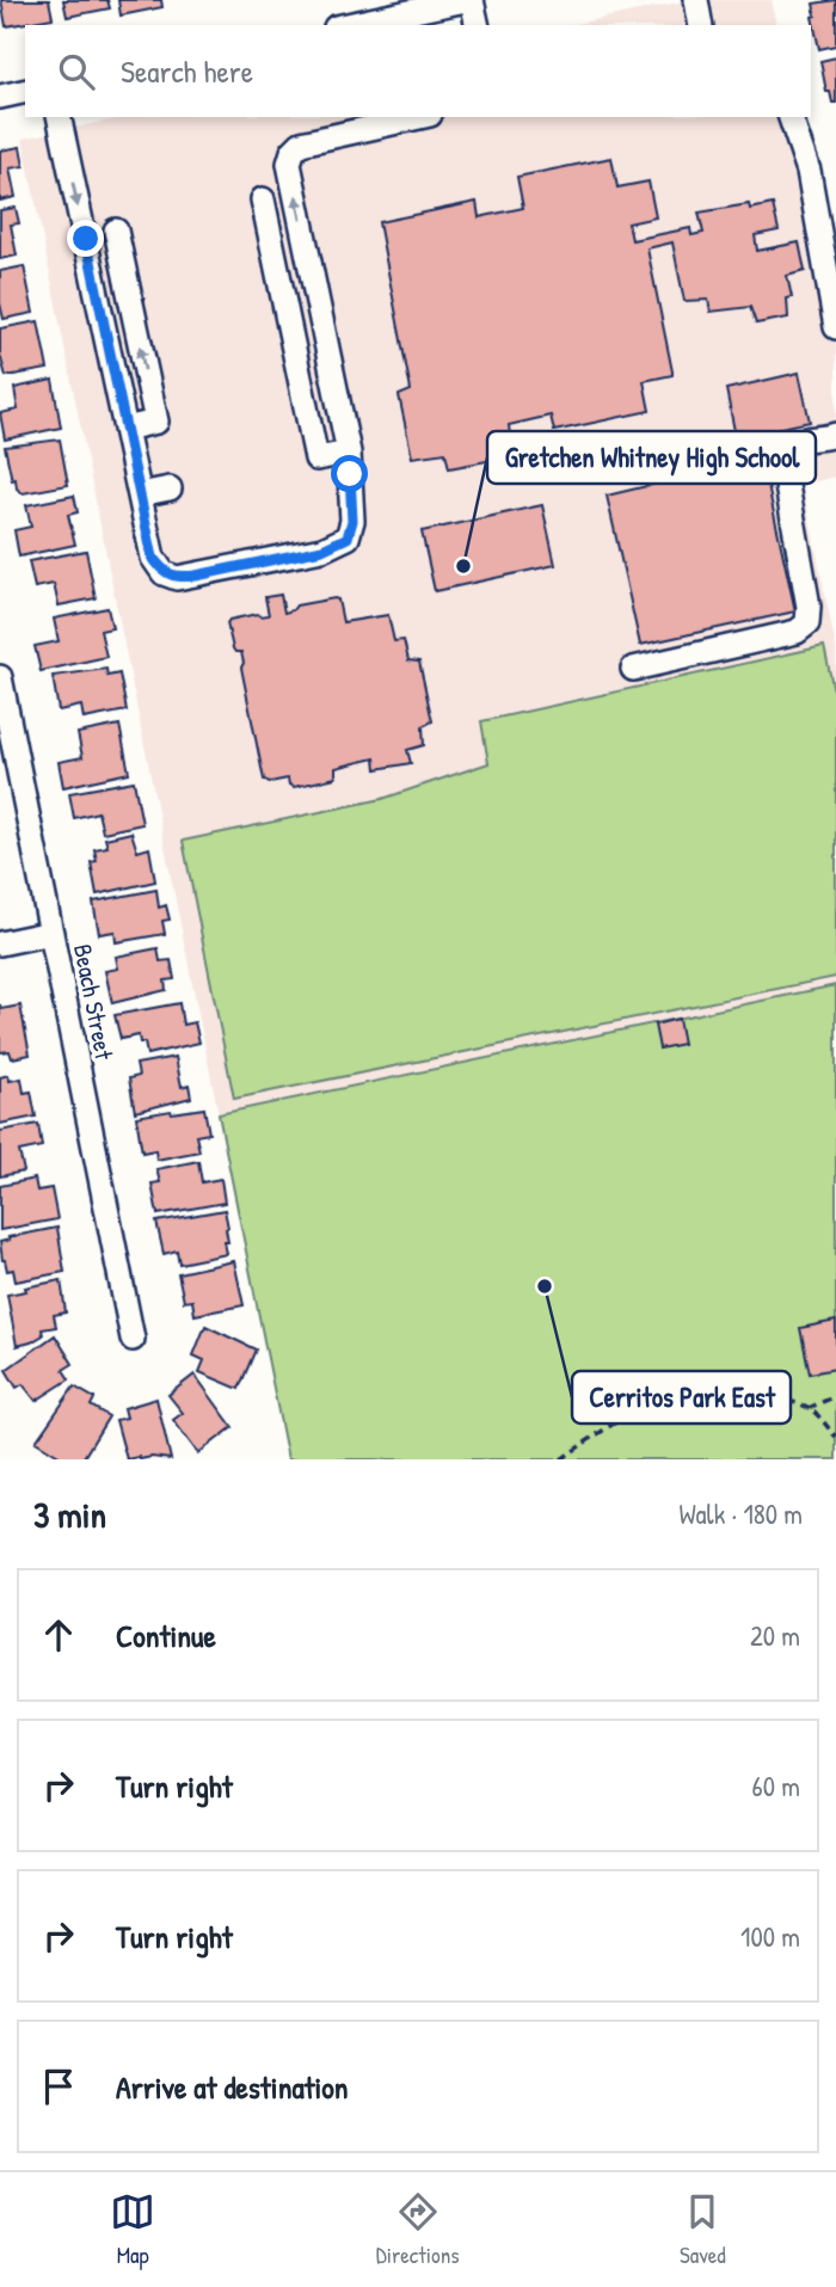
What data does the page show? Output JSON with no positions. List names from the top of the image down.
{
  "streets": {
    "street": ["Beach Street"]
  },
  "places": ["Gretchen Whitney High School", "Cerritos Park East"],
  "page": {
    "search": "Search here",
    "heading": ["3 min", "Walk · 180 m"],
    "list": [
      ["Continue", "20 m"],
      ["Turn right", "60 m"],
      ["Turn right", "100 m"],
      "Arrive at destination"
    ],
    "nav": ["Map", "Directions", "Saved"]
  }
}
